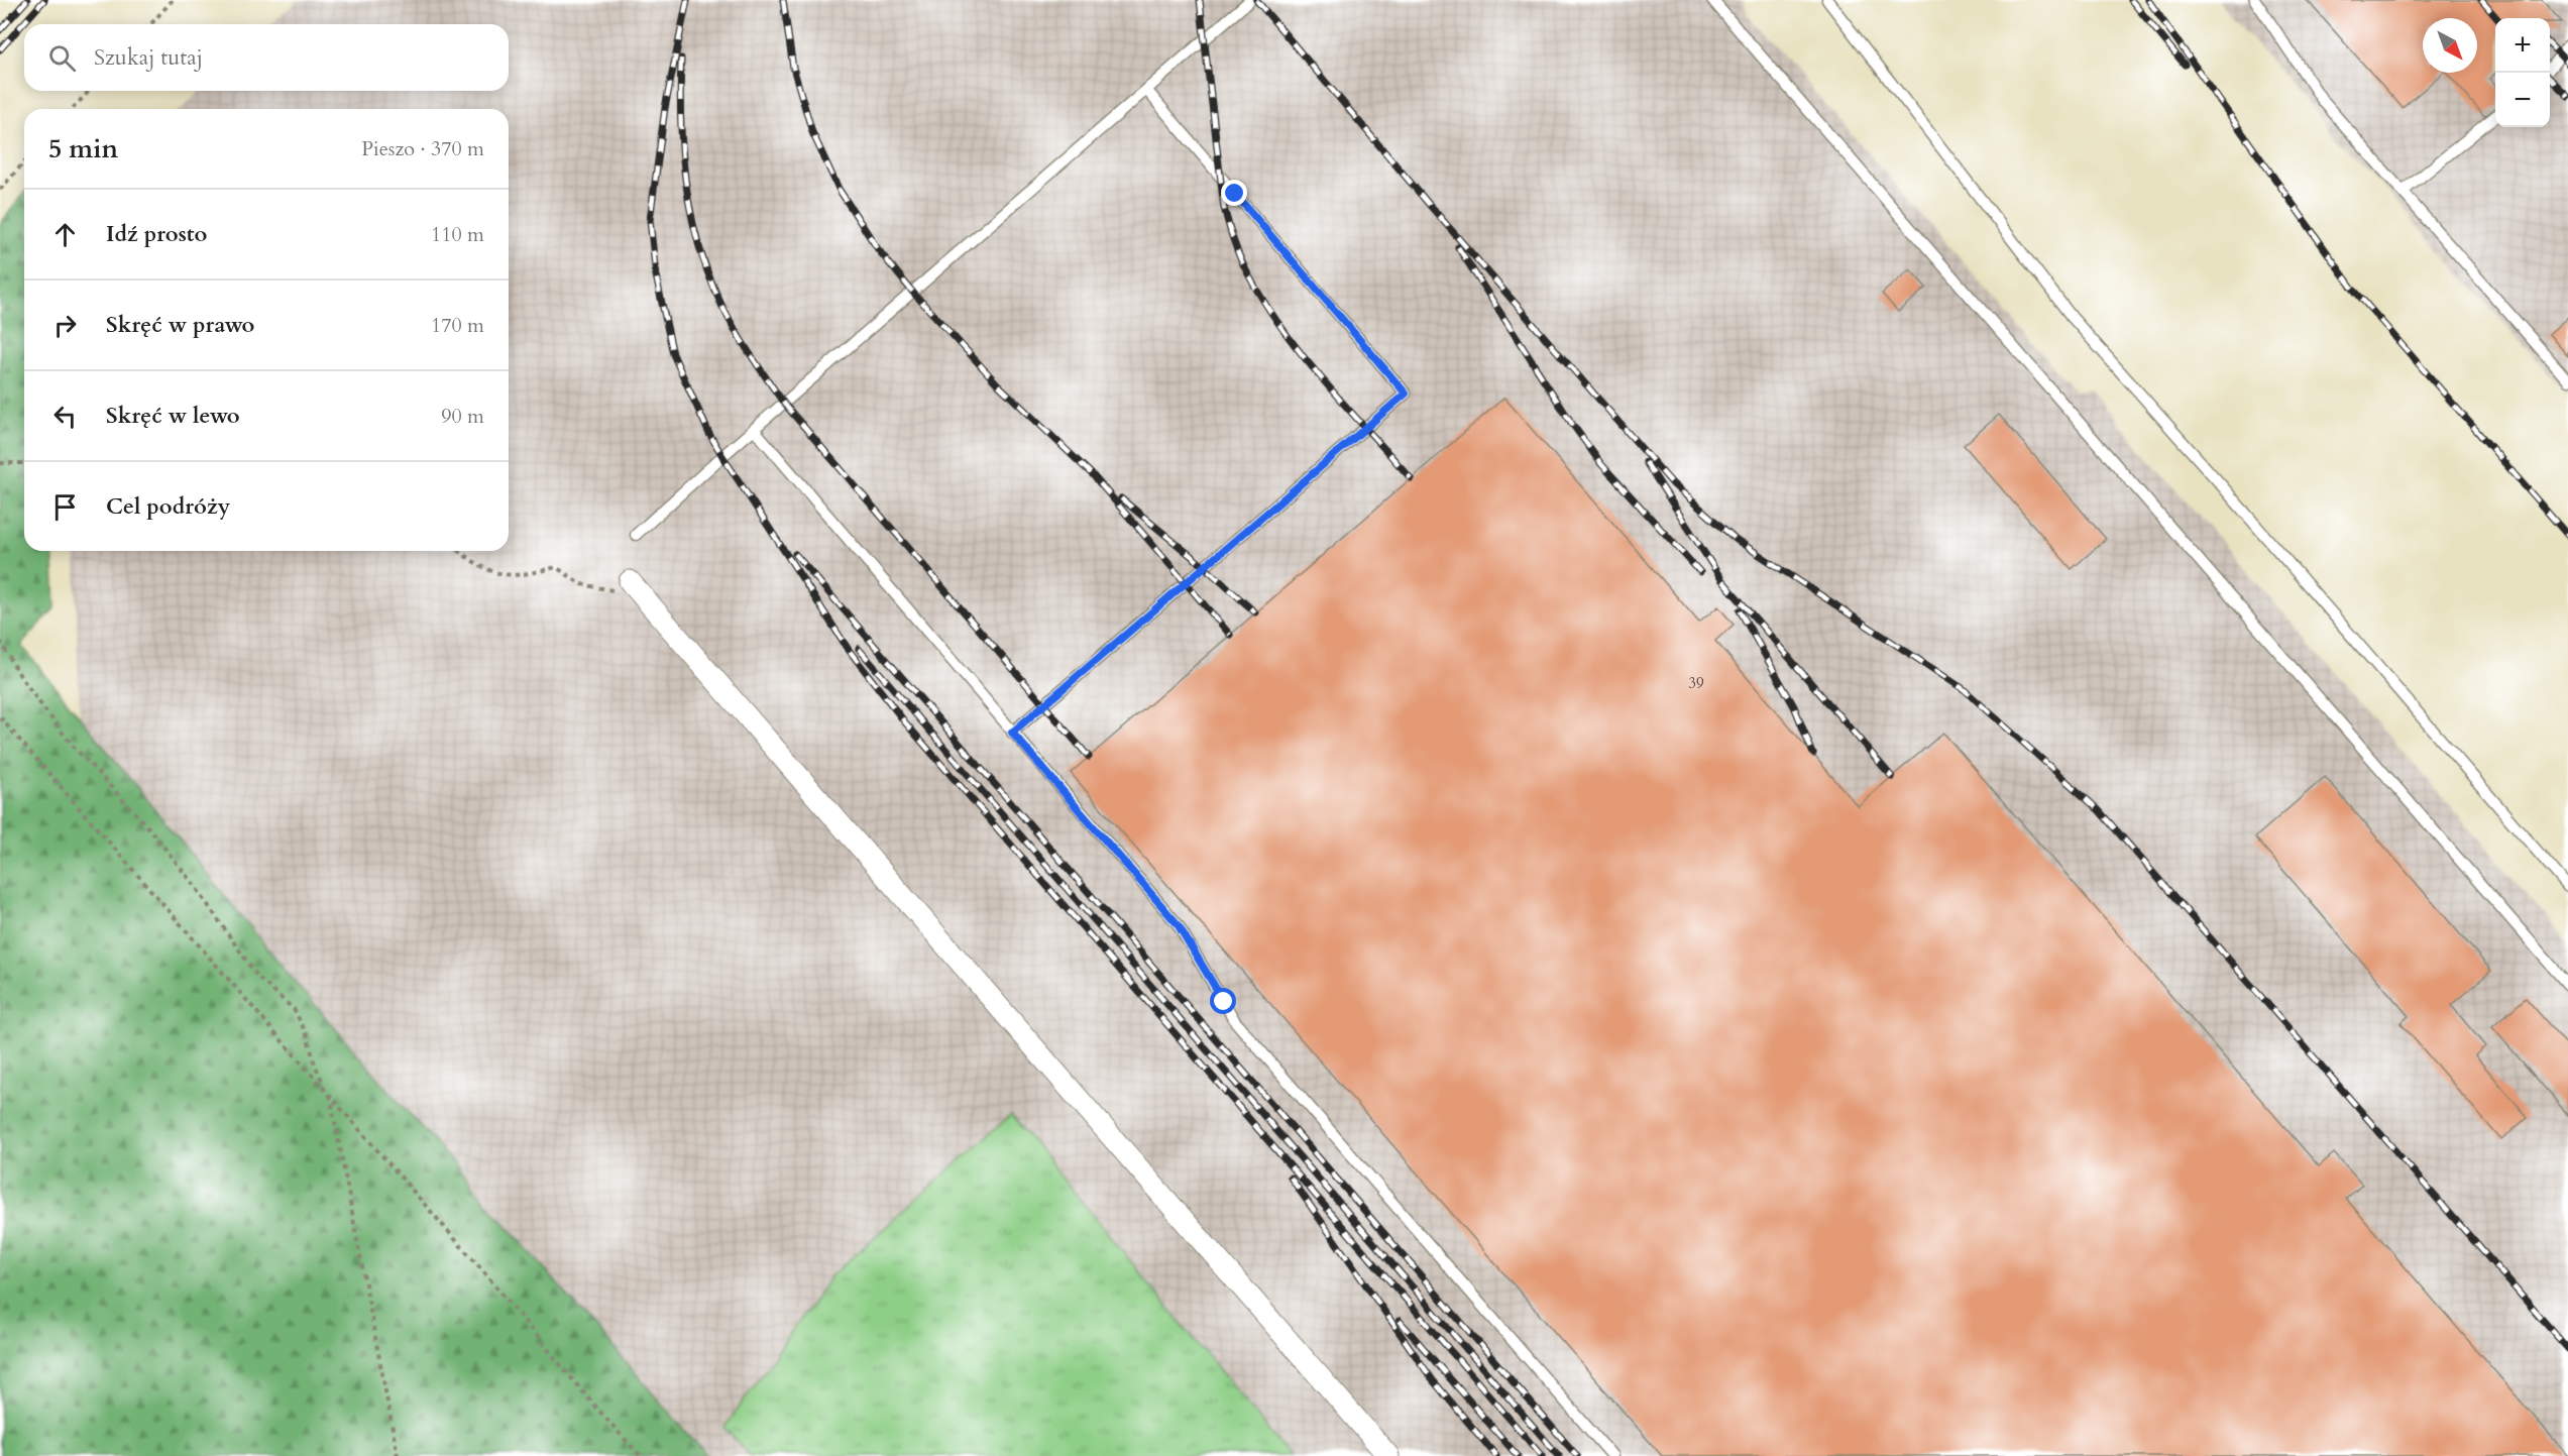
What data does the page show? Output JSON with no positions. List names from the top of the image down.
{
  "house_numbers": ["39"],
  "north": "bottom right",
  "page": {
    "map_buttons": ["+", "−"],
    "search": "Szukaj tutaj",
    "heading": ["5 min", "Pieszo · 370 m"],
    "list": [
      ["Idź prosto", "110 m"],
      ["Skręć w prawo", "170 m"],
      ["Skręć w lewo", "90 m"],
      "Cel podróży"
    ]
  }
}
